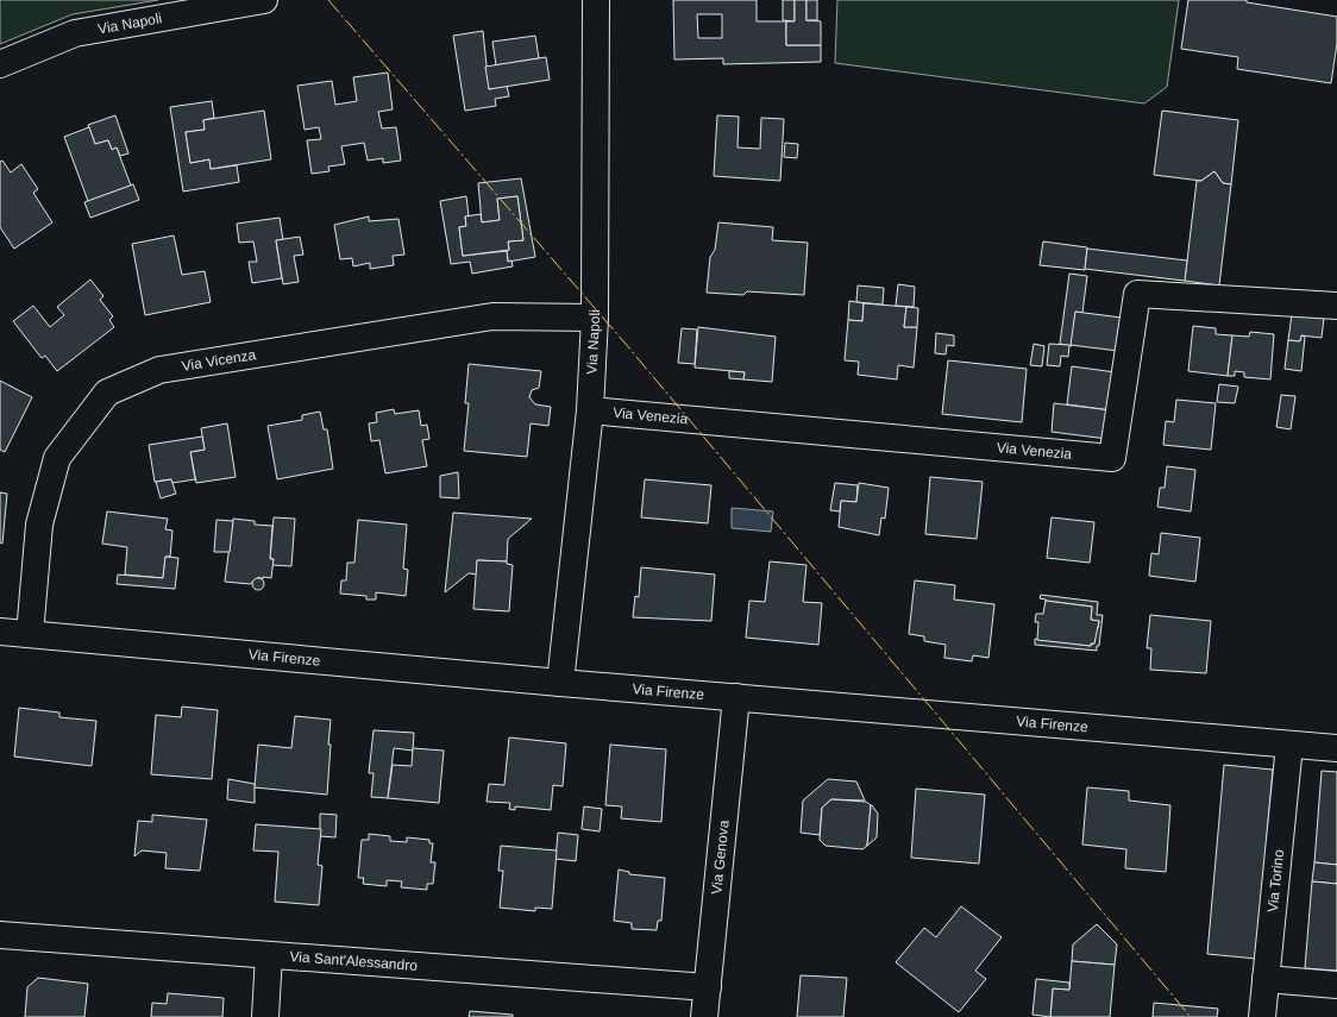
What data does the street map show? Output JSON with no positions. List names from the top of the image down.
{
  "streets": {
    "street": [
      "Via Napoli",
      "Via Vicenza",
      "Via Venezia",
      "Via Firenze",
      "Via Genova",
      "Via Torino",
      "Via Sant'Alessandro"
    ]
  },
  "crossings": [
    ["Via Napoli", "Via Vicenza"],
    ["Via Napoli", "Via Venezia"],
    ["Via Napoli", "Via Firenze"],
    ["Via Vicenza", "Via Firenze"],
    ["Via Firenze", "Via Genova"],
    ["Via Firenze", "Via Torino"],
    ["Via Genova", "Via Sant'Alessandro"]
  ]
}
